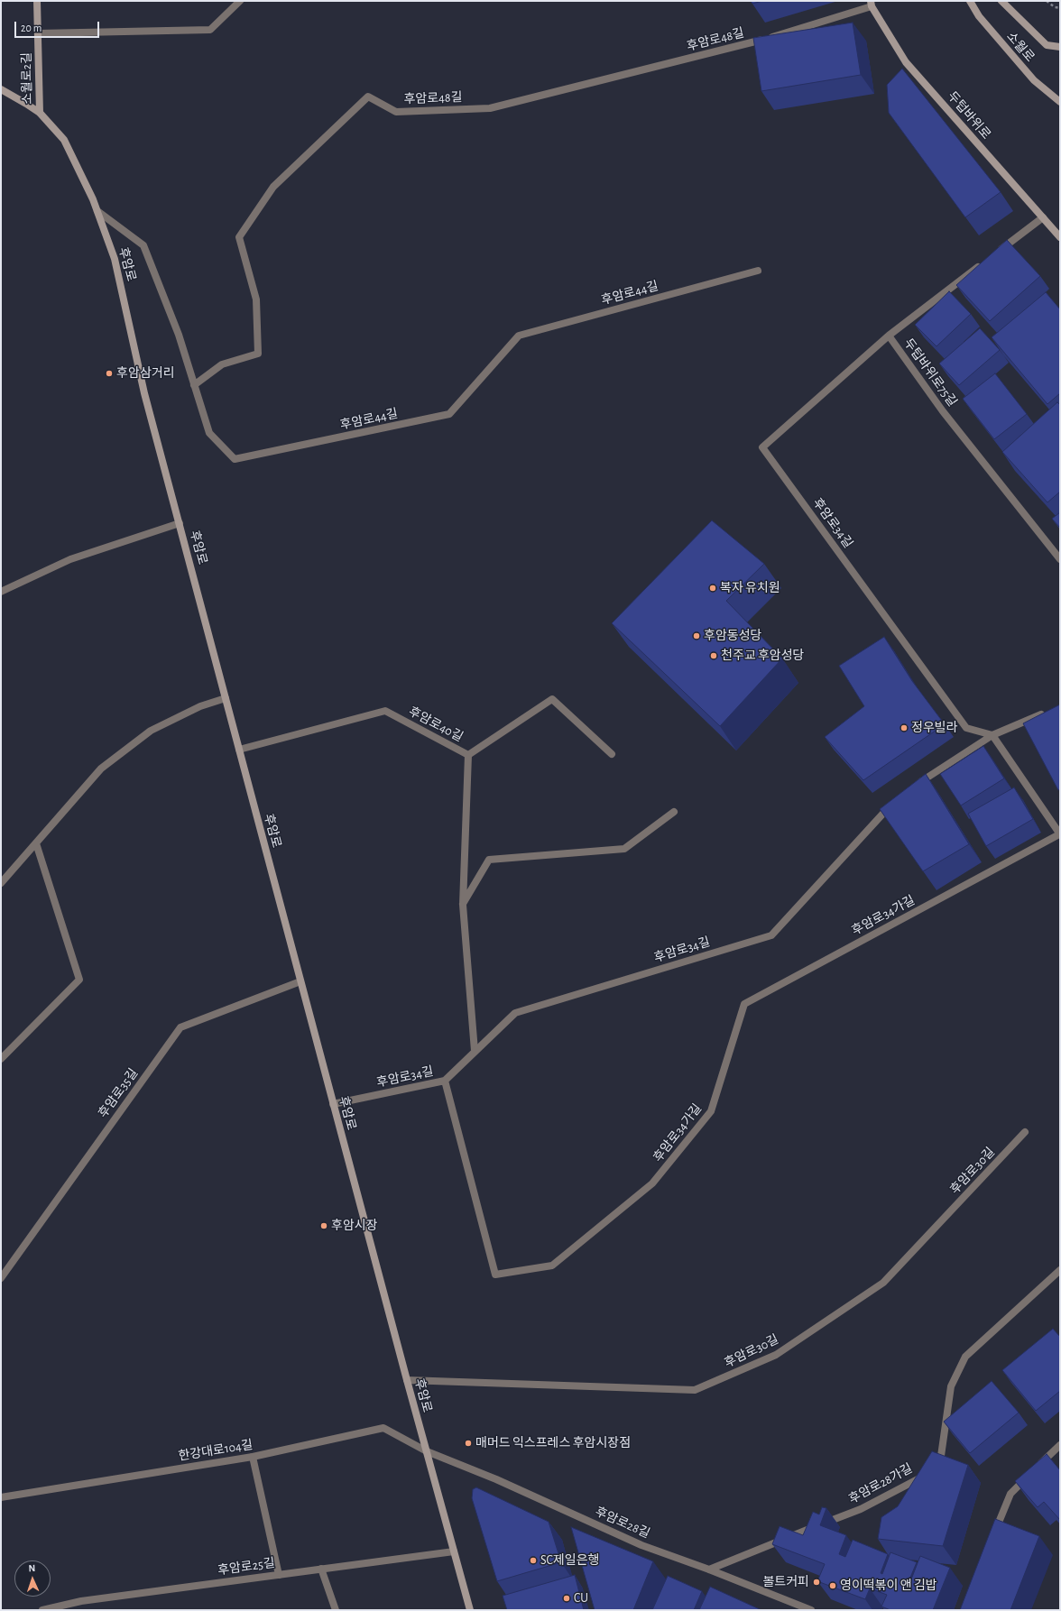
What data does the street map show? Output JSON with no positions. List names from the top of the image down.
{
  "streets": {
    "main road": [
      "소월로",
      "소월로2길",
      "두텁바위로",
      "후암로"
    ],
    "street": [
      "후암로48길",
      "후암로44길",
      "두텁바위로75길",
      "후암로34길",
      "후암로40길",
      "후암로34가길",
      "후암로35길",
      "후암로30길",
      "한강대로104길",
      "후암로28가길",
      "후암로28길",
      "후암로25길"
    ]
  },
  "crossings": [
    ["후암로48길", "두텁바위로"],
    ["후암로48길", "후암로44길"],
    ["소월로2길", "후암로"],
    ["후암로", "후암로44길"],
    ["후암로", "후암로34길"],
    ["후암로", "후암로40길"],
    ["후암로", "후암로35길"],
    ["후암로", "후암로30길"],
    ["후암로", "한강대로104길"],
    ["후암로", "후암로28길"],
    ["후암로", "후암로25길"],
    ["두텁바위로75길", "후암로34길"],
    ["후암로34길", "후암로34가길"],
    ["한강대로104길", "후암로28길"],
    ["후암로28가길", "후암로28길"]
  ],
  "places": [
    "후암삼거리",
    "복자 유치원",
    "후암동성당",
    "천주교 후암성당",
    "정우빌라",
    "후암시장",
    "매머드 익스프레스 후암시장점",
    "SC제일은행",
    "볼트커피",
    "영이떡볶이 앤 김밥",
    "CU"
  ],
  "scale_bar": "20 m",
  "north": "top"
}
